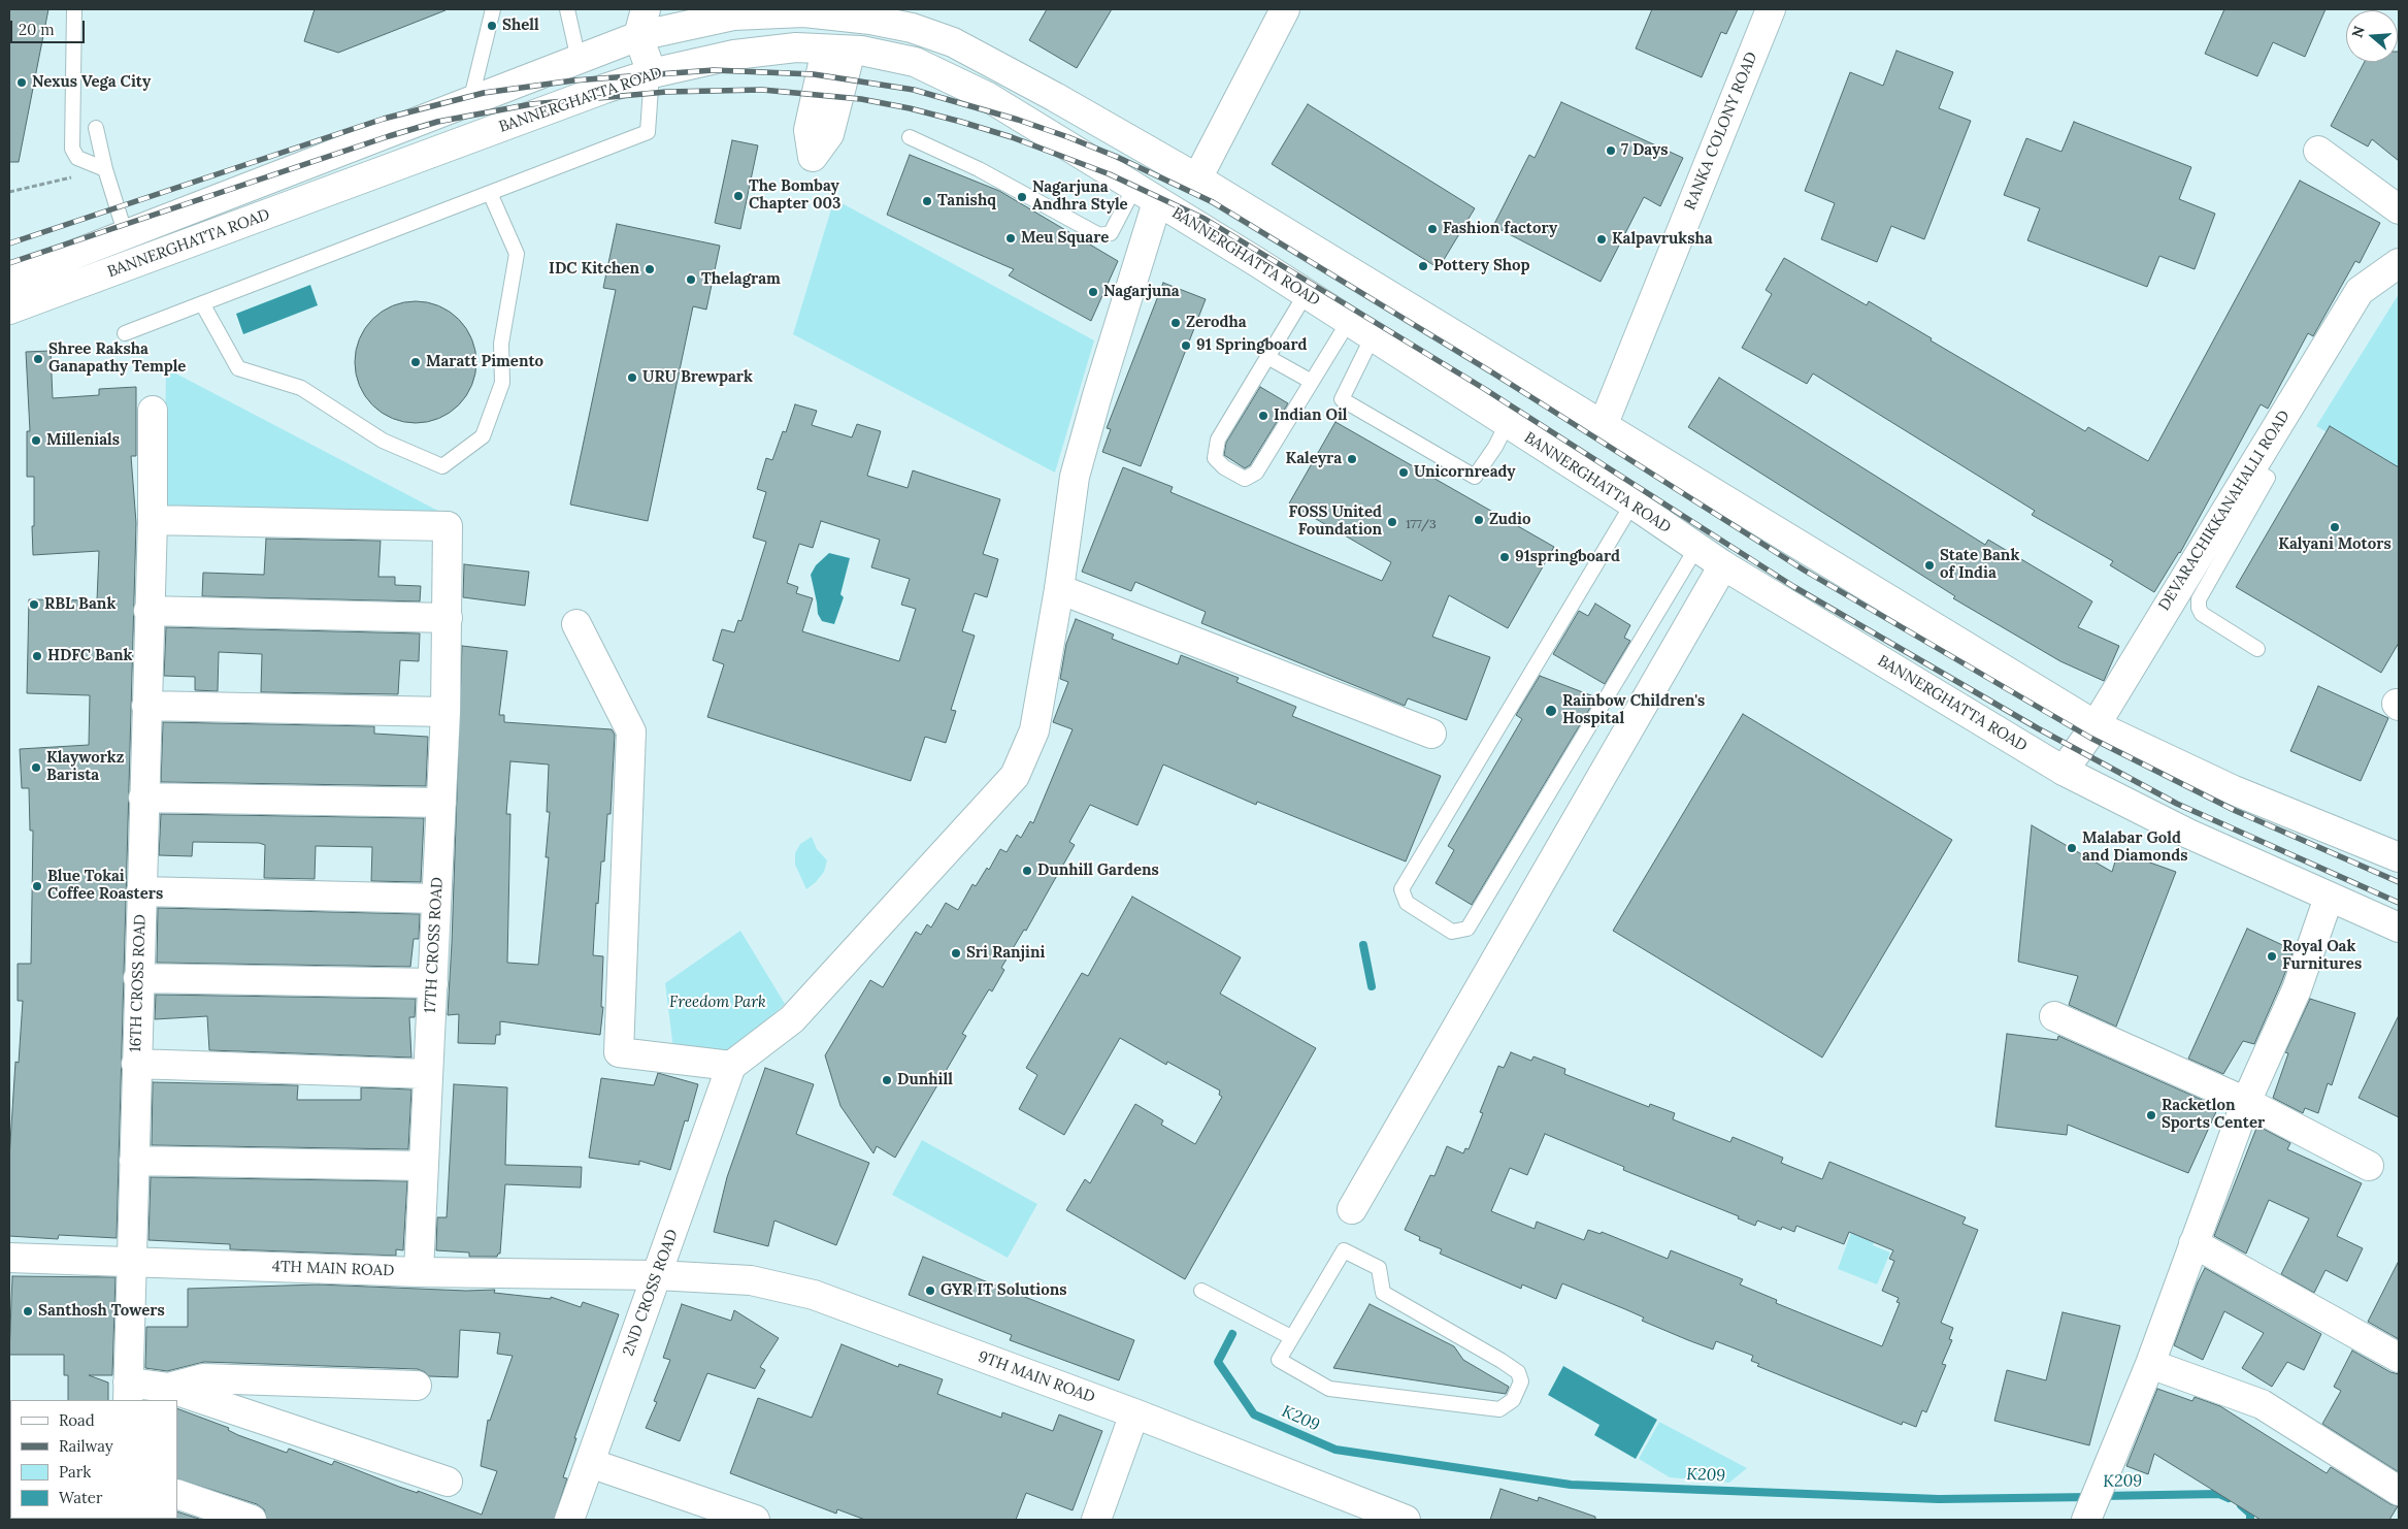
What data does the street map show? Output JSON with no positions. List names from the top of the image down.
{
  "streets": {
    "street": [
      "BANNERGHATTA ROAD",
      "RANKA COLONY ROAD",
      "DEVARACHIKKANAHALLI ROAD",
      "17TH CROSS ROAD",
      "16TH CROSS ROAD",
      "4TH MAIN ROAD",
      "2ND CROSS ROAD",
      "9TH MAIN ROAD"
    ]
  },
  "crossings": [
    ["BANNERGHATTA ROAD", "RANKA COLONY ROAD"],
    ["BANNERGHATTA ROAD", "DEVARACHIKKANAHALLI ROAD"],
    ["17TH CROSS ROAD", "16TH CROSS ROAD"],
    ["17TH CROSS ROAD", "4TH MAIN ROAD"],
    ["16TH CROSS ROAD", "4TH MAIN ROAD"],
    ["4TH MAIN ROAD", "2ND CROSS ROAD"],
    ["4TH MAIN ROAD", "9TH MAIN ROAD"],
    ["2ND CROSS ROAD", "9TH MAIN ROAD"]
  ],
  "water": ["K209"],
  "parks": ["Freedom Park"],
  "places": [
    "Shell",
    "Nexus Vega City",
    "7 Days",
    "The Bombay Chapter 003",
    "Nagarjuna Andhra Style",
    "Tanishq",
    "Fashion factory",
    "Meu Square",
    "Kalpavruksha",
    "Pottery Shop",
    "IDC Kitchen",
    "Thelagram",
    "Nagarjuna",
    "Zerodha",
    "91 Springboard",
    "Shree Raksha Ganapathy Temple",
    "Maratt Pimento",
    "URU Brewpark",
    "Indian Oil",
    "Millenials",
    "Kaleyra",
    "Unicornready",
    "Zudio",
    "FOSS United Foundation",
    "Kalyani Motors",
    "91springboard",
    "State Bank of India",
    "RBL Bank",
    "HDFC Bank",
    "Rainbow Children's Hospital",
    "Klayworkz Barista",
    "Malabar Gold and Diamonds",
    "Dunhill Gardens",
    "Blue Tokai Coffee Roasters",
    "Sri Ranjini",
    "Royal Oak Furnitures",
    "Dunhill",
    "Racketlon Sports Center",
    "GYR IT Solutions",
    "Santhosh Towers"
  ],
  "house_numbers": ["177/3"],
  "legend": [
    "Road",
    "Railway",
    "Park",
    "Water"
  ],
  "scale_bar": "20 m",
  "north": "left"
}
